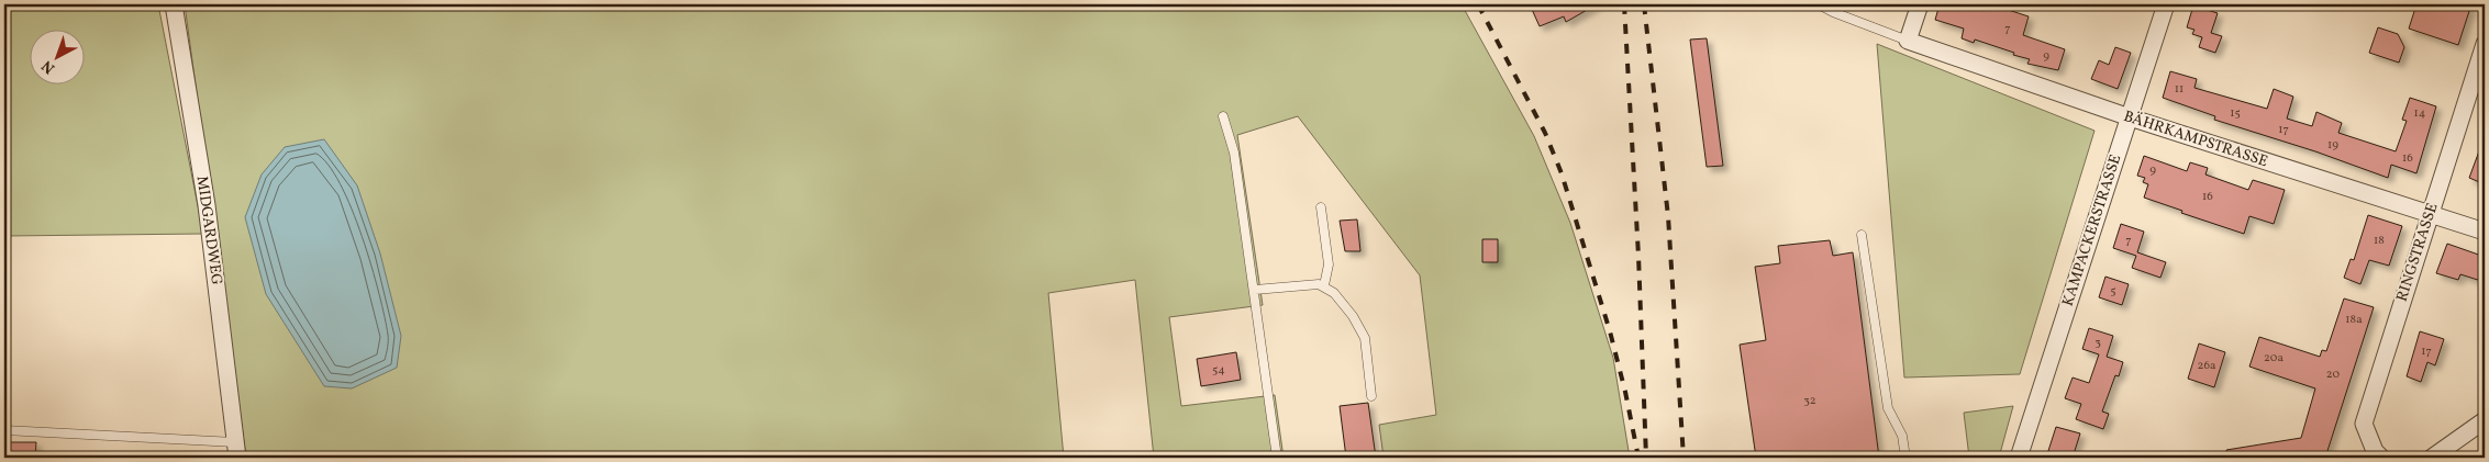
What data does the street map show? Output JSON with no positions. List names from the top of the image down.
{
  "streets": {
    "street": [
      "BÄHRKAMPSTRASSE",
      "MIDGARDWEG",
      "KAMPACKERSTRASSE",
      "RINGSTRASSE"
    ]
  },
  "crossings": [
    ["BÄHRKAMPSTRASSE", "KAMPACKERSTRASSE"],
    ["BÄHRKAMPSTRASSE", "RINGSTRASSE"]
  ],
  "house_numbers": [
    "7",
    "9",
    "11",
    "15",
    "14",
    "17",
    "19",
    "16",
    "9",
    "16",
    "7",
    "18",
    "5",
    "18a",
    "3",
    "17",
    "20a",
    "26a",
    "54",
    "20",
    "32"
  ],
  "north": "bottom left"
}
